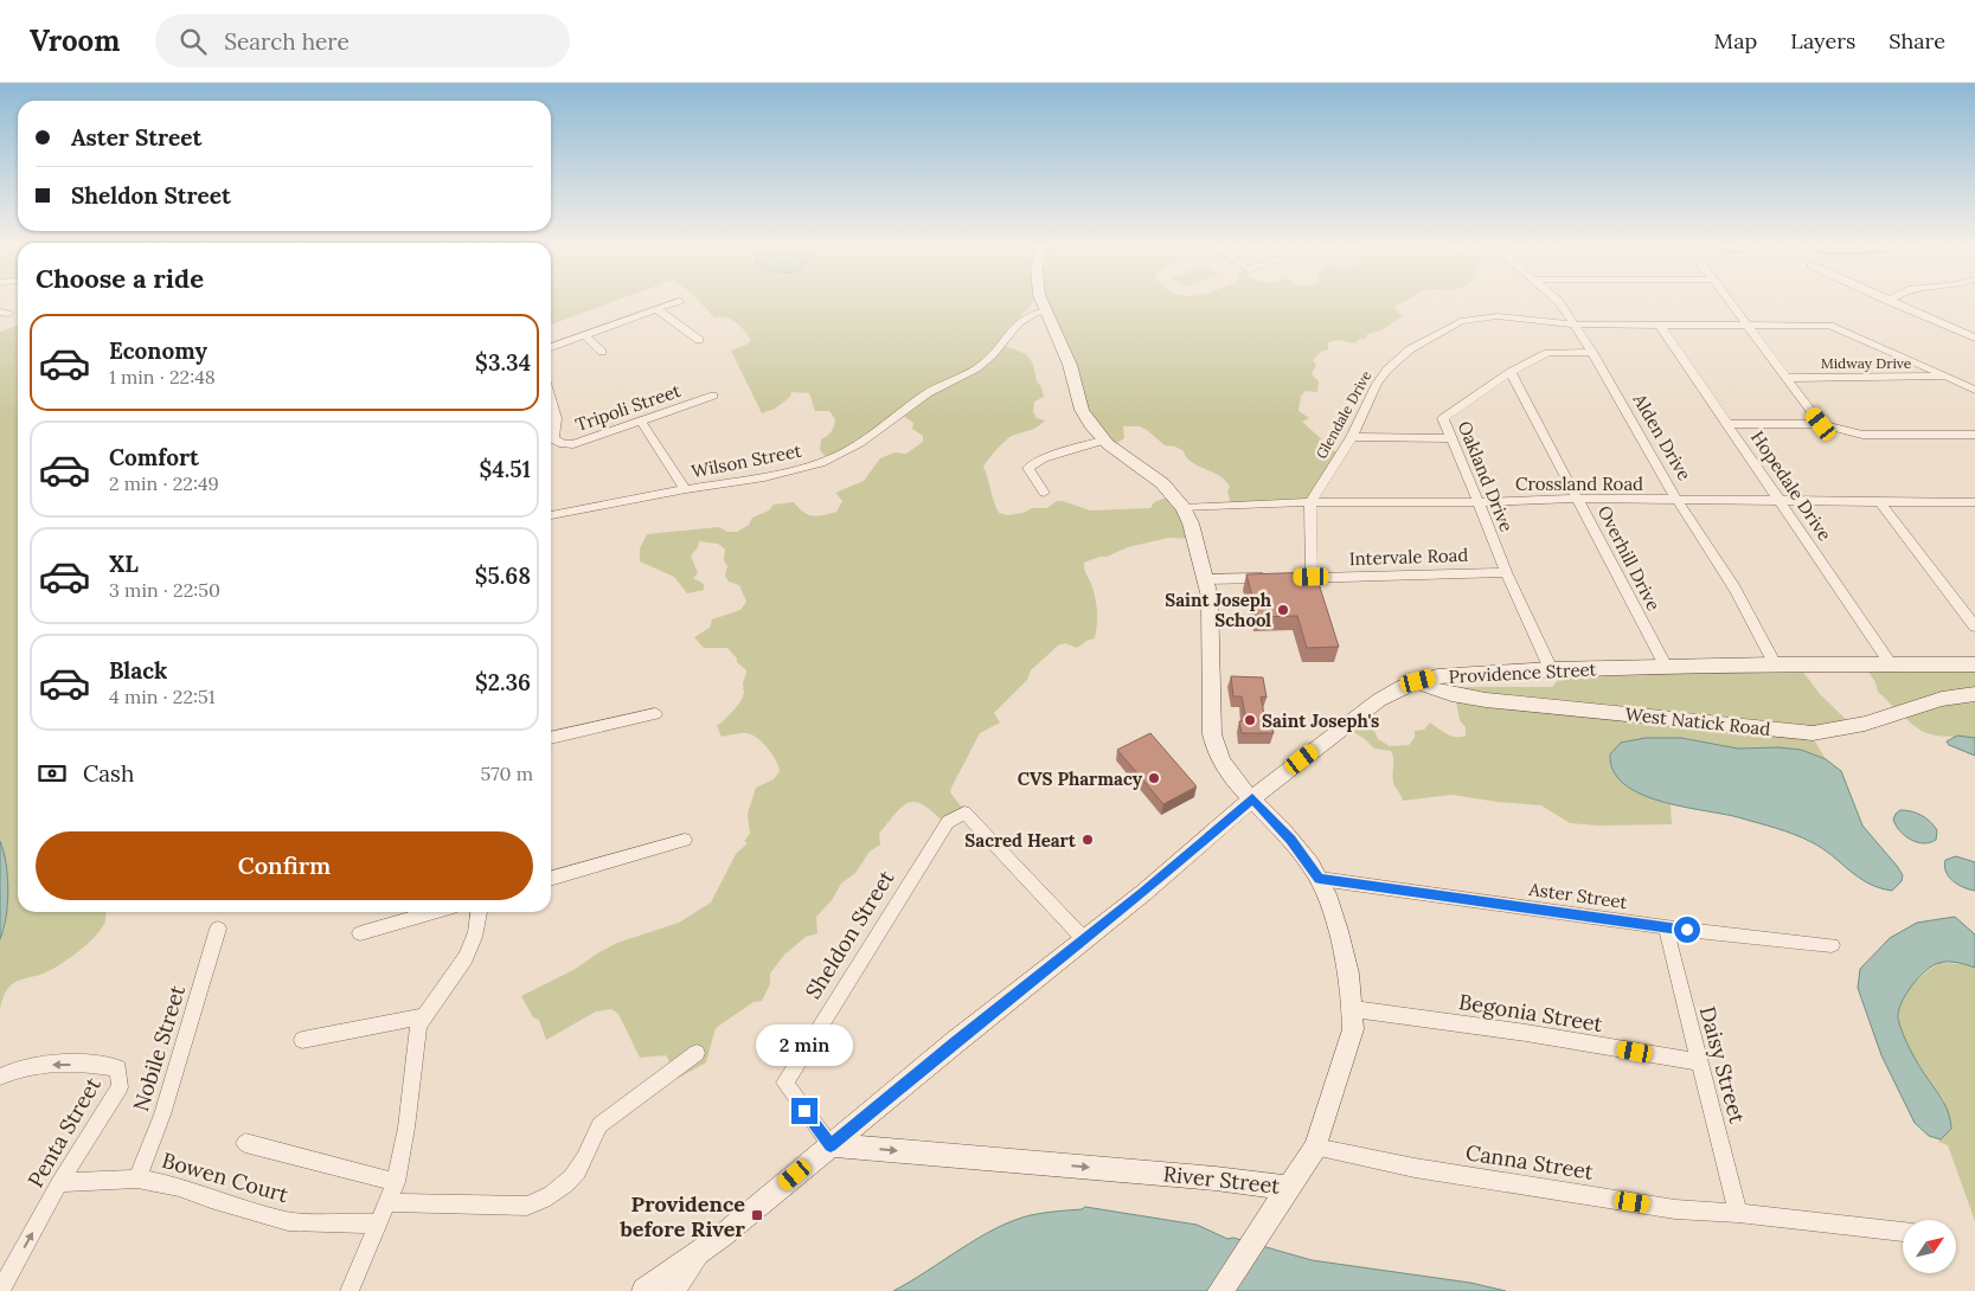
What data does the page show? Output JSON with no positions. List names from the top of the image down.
{
  "streets": {
    "main road": ["Providence Street", "West Natick Road", "River Street"],
    "street": [
      "Midway Drive",
      "Tripoli Street",
      "Glendale Drive",
      "Alden Drive",
      "Wilson Street",
      "Oakland Drive",
      "Crossland Road",
      "Hopedale Drive",
      "Intervale Road",
      "Overhill Drive",
      "Aster Street",
      "Sheldon Street",
      "Begonia Street",
      "Nobile Street",
      "Daisy Street",
      "Penta Street",
      "Canna Street",
      "Bowen Court"
    ]
  },
  "crossings": [
    ["Midway Drive", "Glendale Drive"],
    ["Glendale Drive", "Alden Drive"],
    ["Glendale Drive", "Crossland Road"],
    ["Glendale Drive", "Hopedale Drive"],
    ["Alden Drive", "Oakland Drive"],
    ["Alden Drive", "Crossland Road"],
    ["Alden Drive", "Providence Street"],
    ["Oakland Drive", "Crossland Road"],
    ["Oakland Drive", "Intervale Road"],
    ["Oakland Drive", "Overhill Drive"],
    ["Oakland Drive", "Providence Street"],
    ["Crossland Road", "Hopedale Drive"],
    ["Crossland Road", "Overhill Drive"],
    ["Crossland Road", "River Street"],
    ["Hopedale Drive", "Providence Street"],
    ["Intervale Road", "River Street"],
    ["Overhill Drive", "Providence Street"],
    ["Providence Street", "West Natick Road"],
    ["Providence Street", "Sheldon Street"],
    ["Providence Street", "River Street"],
    ["Aster Street", "Daisy Street"],
    ["Aster Street", "River Street"],
    ["Sheldon Street", "River Street"],
    ["Begonia Street", "Daisy Street"],
    ["Begonia Street", "River Street"],
    ["Nobile Street", "Bowen Court"],
    ["Daisy Street", "Canna Street"],
    ["Penta Street", "Bowen Court"],
    ["Canna Street", "River Street"]
  ],
  "one_way": ["River Street"],
  "places": {
    "other": [
      "Saint Joseph School",
      "Saint Joseph's",
      "CVS Pharmacy",
      "Sacred Heart"
    ],
    "transit": ["Providence before River"]
  },
  "north": "top right",
  "page": {
    "header": "Vroom",
    "search": "Search here",
    "nav": ["Map", "Layers", "Share"],
    "banner": ["Aster Street", "Sheldon Street"],
    "heading": "Choose a ride",
    "list": [
      {
        "name": "Economy",
        "note": "1 min · 22:48",
        "value": "$3.34"
      },
      {
        "name": "Comfort",
        "note": "2 min · 22:49",
        "value": "$4.51"
      },
      {
        "name": "XL",
        "note": "3 min · 22:50",
        "value": "$5.68"
      },
      {
        "name": "Black",
        "note": "4 min · 22:51",
        "value": "$2.36"
      }
    ],
    "pay": ["Cash", "570 m"],
    "buttons": "Confirm",
    "bubble": "2 min"
  }
}
